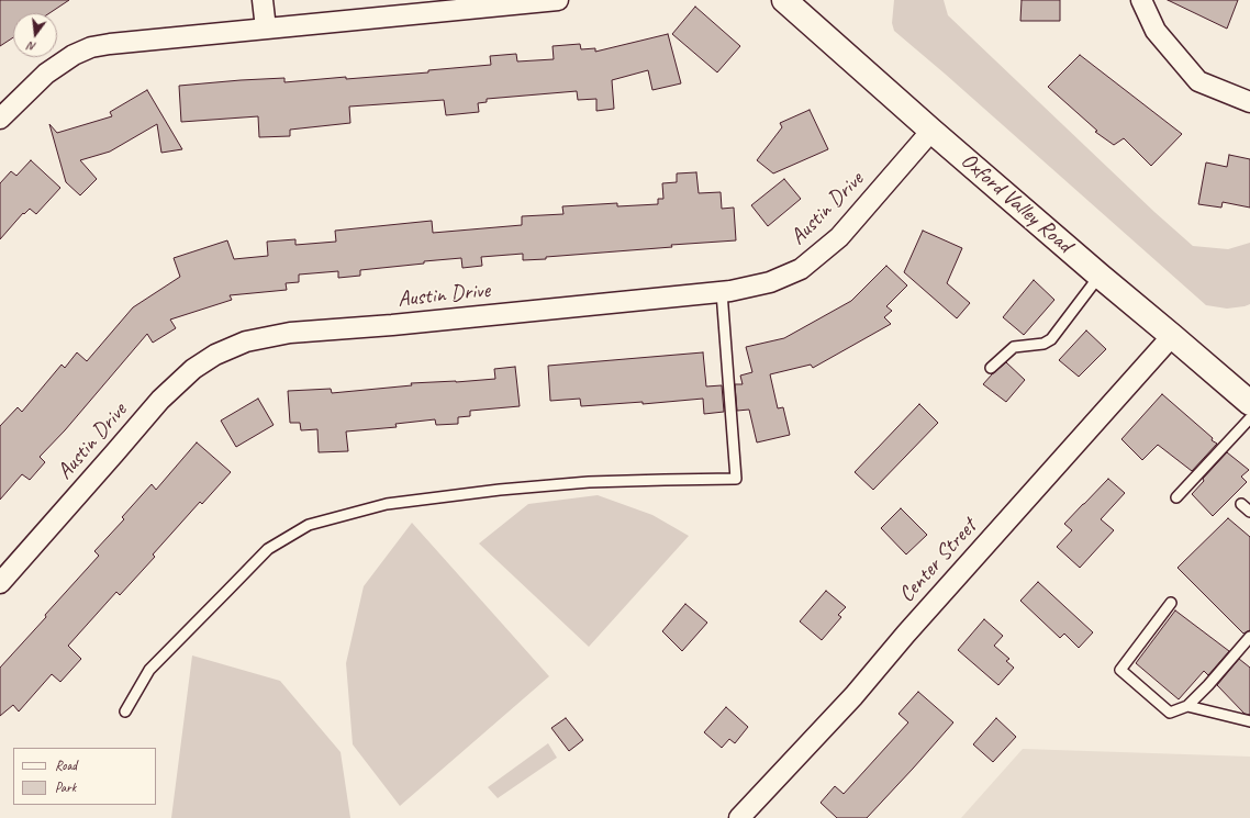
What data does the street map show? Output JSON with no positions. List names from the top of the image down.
{
  "streets": {
    "main road": ["Oxford Valley Road"],
    "street": ["Austin Drive", "Center Street"]
  },
  "crossings": [
    ["Oxford Valley Road", "Austin Drive"],
    ["Oxford Valley Road", "Center Street"]
  ],
  "legend": ["Road", "Park"],
  "north": "bottom"
}
